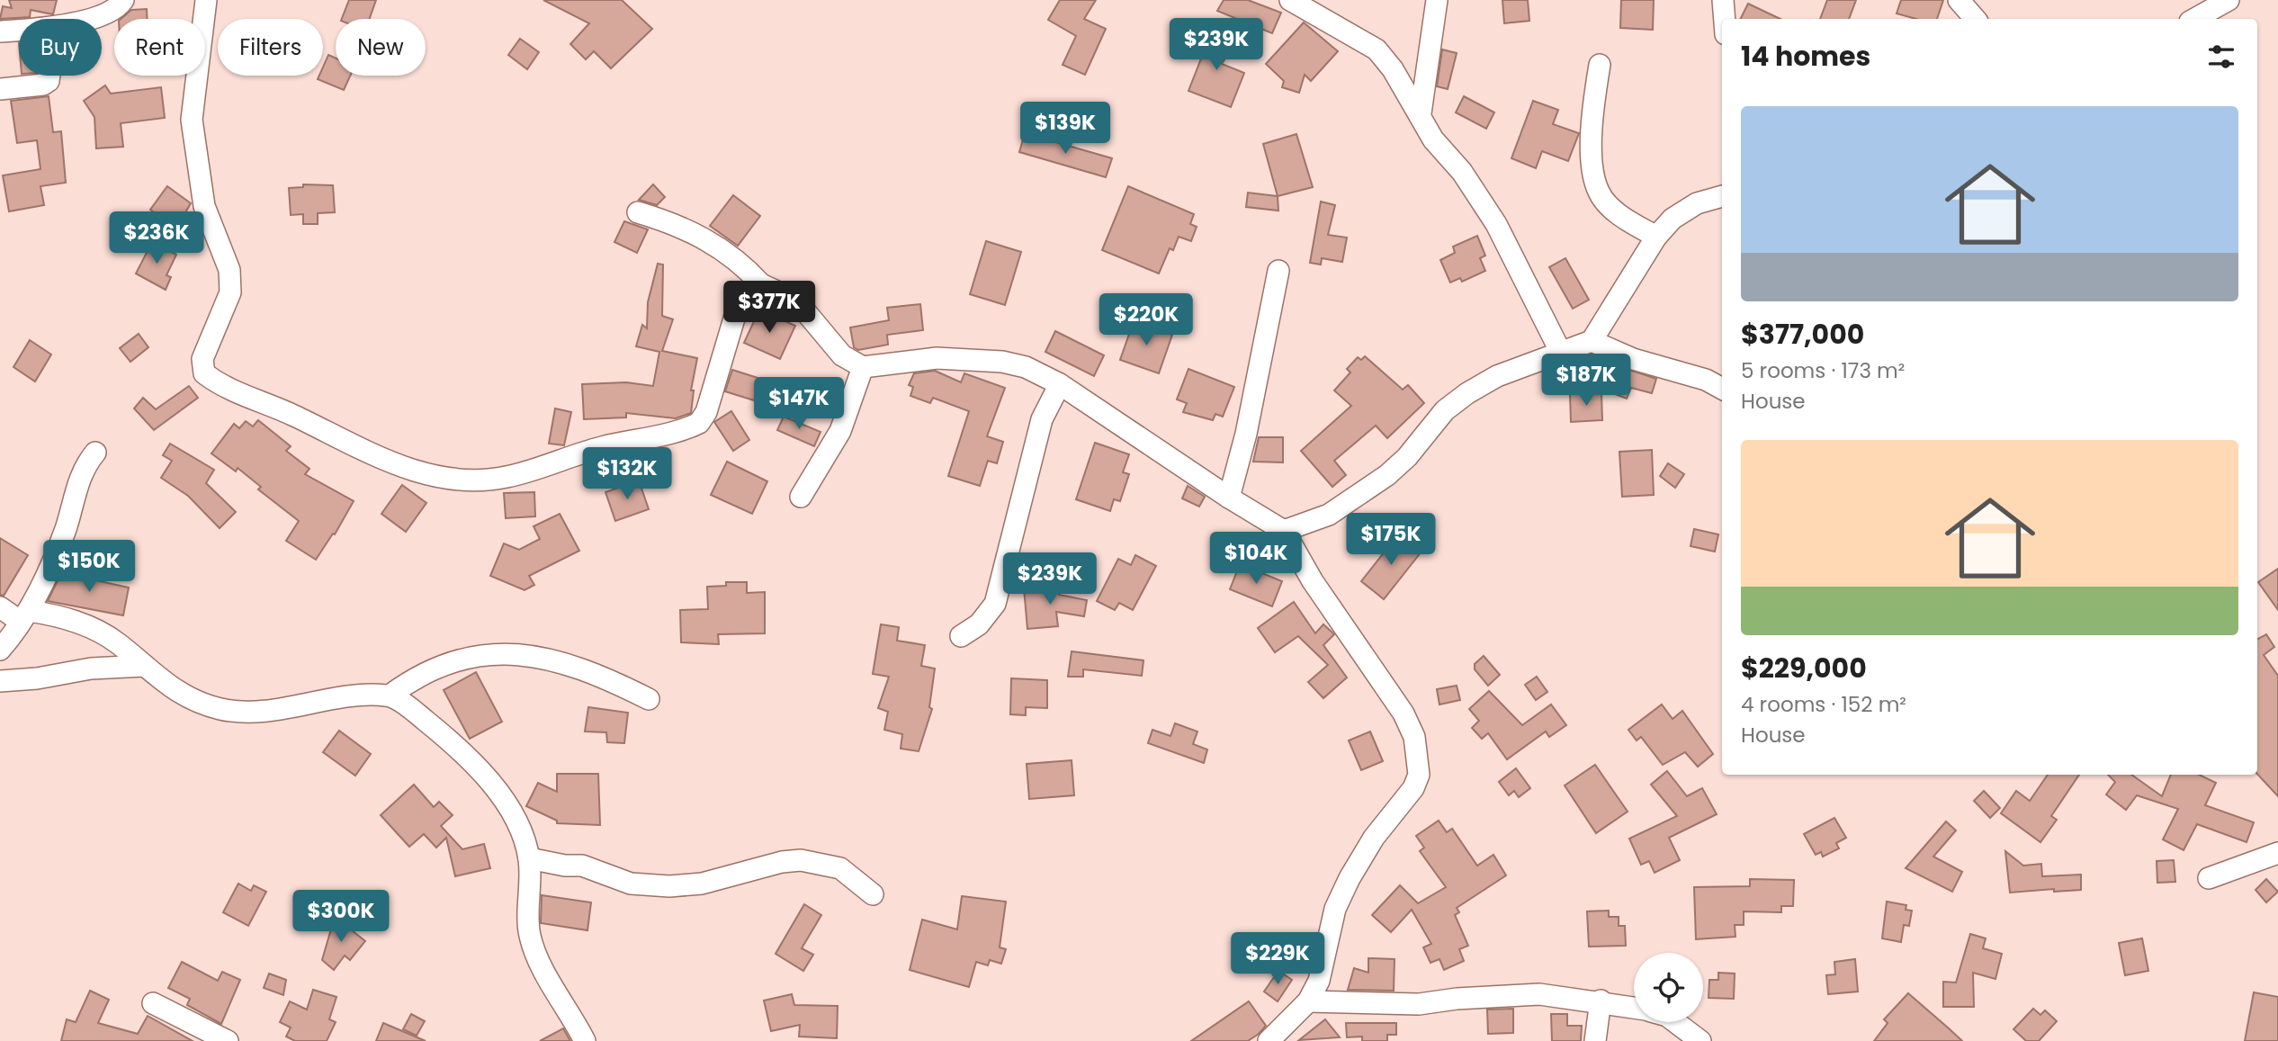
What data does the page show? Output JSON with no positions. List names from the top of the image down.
{
  "page": {
    "price": [
      "$239K",
      "$139K",
      "$236K",
      "$377K",
      "$220K",
      "$187K",
      "$147K",
      "$132K",
      "$175K",
      "$104K",
      "$150K",
      "$239K",
      "$300K",
      "$229K"
    ],
    "chip": [
      "Buy",
      "Rent",
      "Filters",
      "New"
    ],
    "heading": "14 homes",
    "list": [
      {
        "name": "$377,000",
        "note": "5 rooms · 173 m² · House"
      },
      {
        "name": "$229,000",
        "note": "4 rooms · 152 m² · House"
      }
    ]
  }
}
